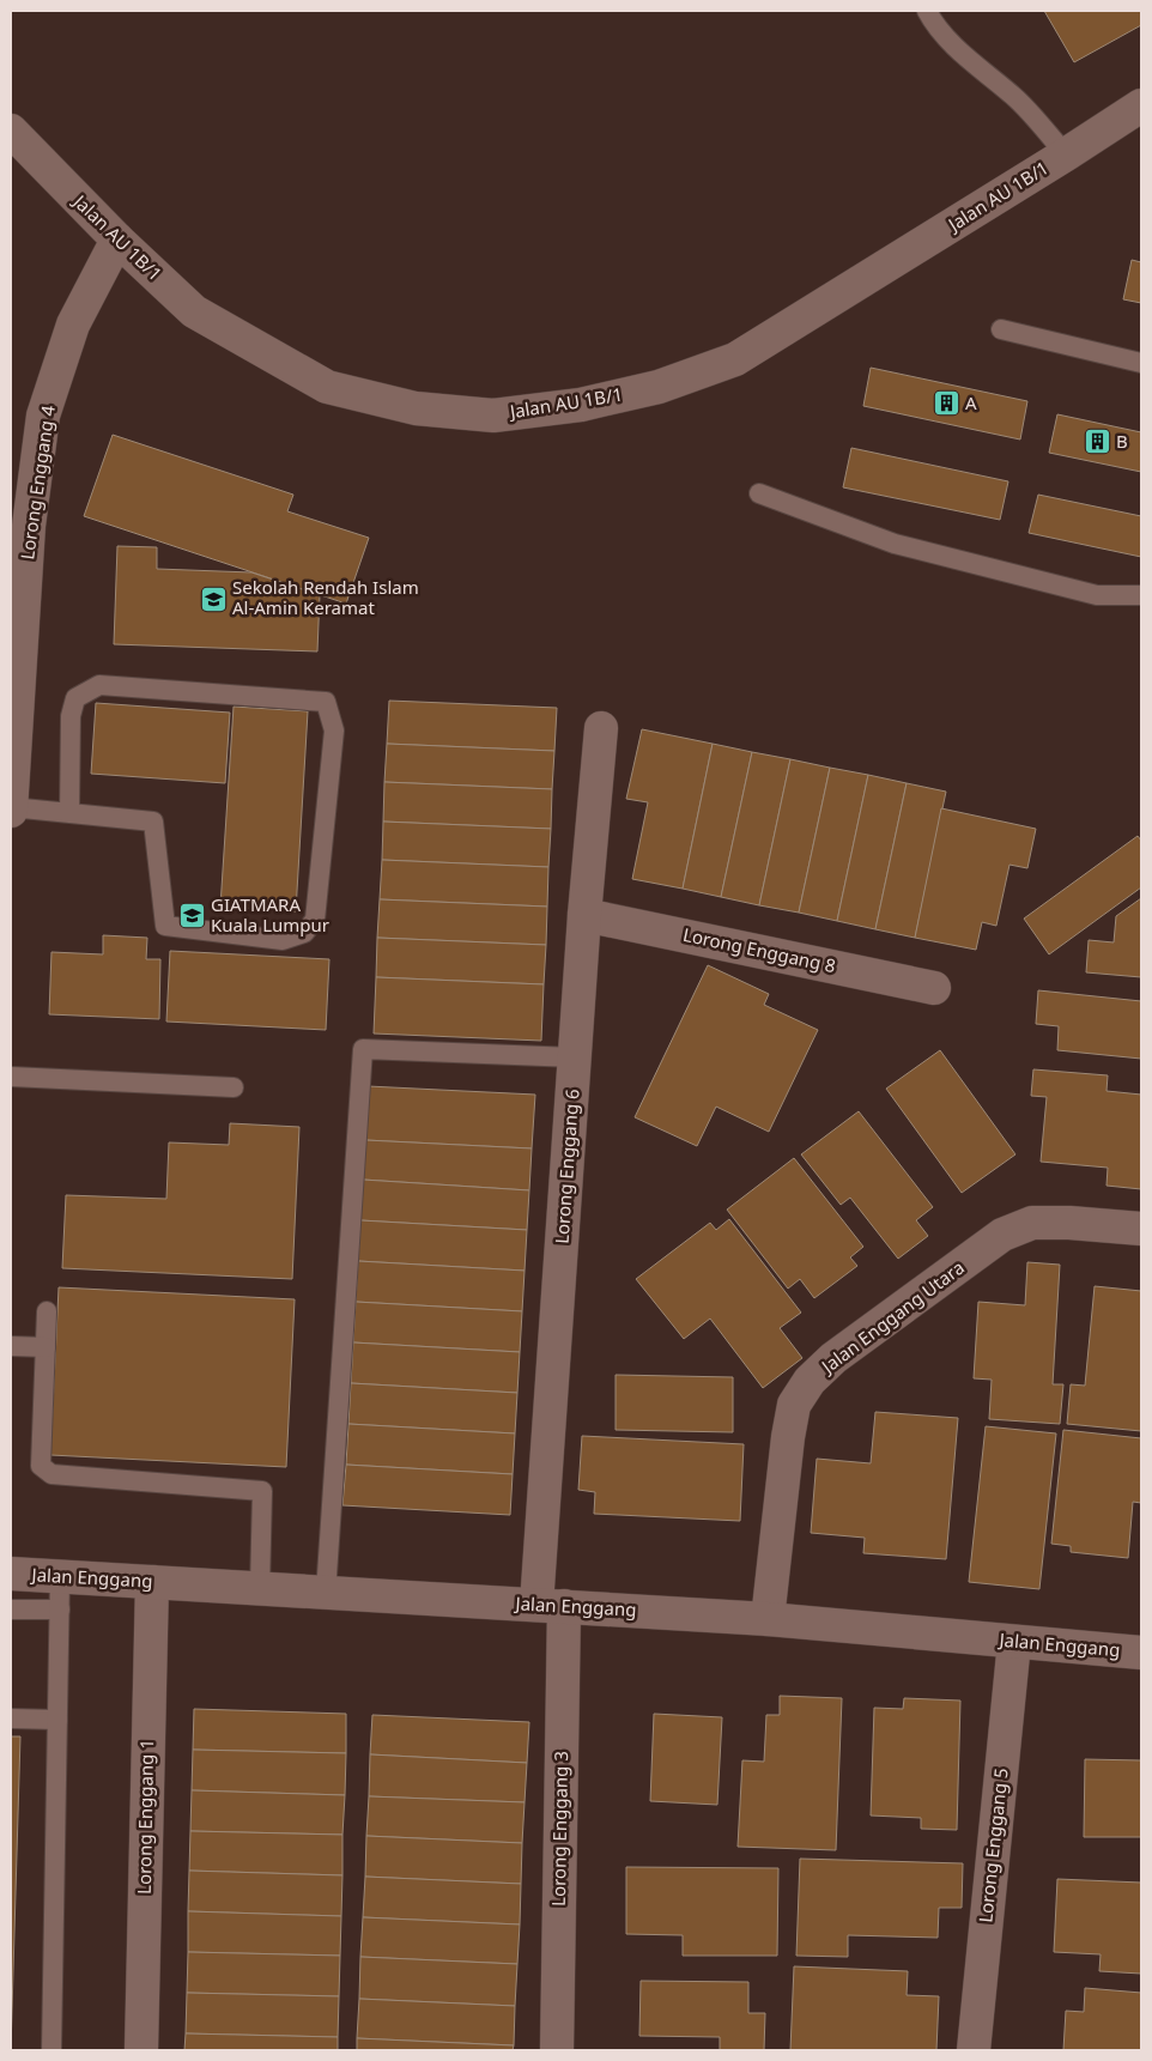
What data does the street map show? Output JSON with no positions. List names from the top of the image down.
{
  "streets": {
    "street": [
      "Jalan AU 1B/1",
      "Lorong Enggang 4",
      "Lorong Enggang 8",
      "Lorong Enggang 6",
      "Jalan Enggang Utara",
      "Jalan Enggang",
      "Lorong Enggang 1",
      "Lorong Enggang 3",
      "Lorong Enggang 5"
    ]
  },
  "crossings": [
    ["Jalan AU 1B/1", "Lorong Enggang 4"],
    ["Lorong Enggang 8", "Lorong Enggang 6"],
    ["Lorong Enggang 6", "Jalan Enggang"],
    ["Lorong Enggang 6", "Lorong Enggang 3"],
    ["Jalan Enggang Utara", "Jalan Enggang"],
    ["Jalan Enggang", "Lorong Enggang 1"],
    ["Jalan Enggang", "Lorong Enggang 3"],
    ["Jalan Enggang", "Lorong Enggang 5"]
  ],
  "places": {
    "building": ["A", "B"],
    "school or university": ["Sekolah Rendah Islam Al-Amin Keramat", "GIATMARA Kuala Lumpur"]
  }
}
